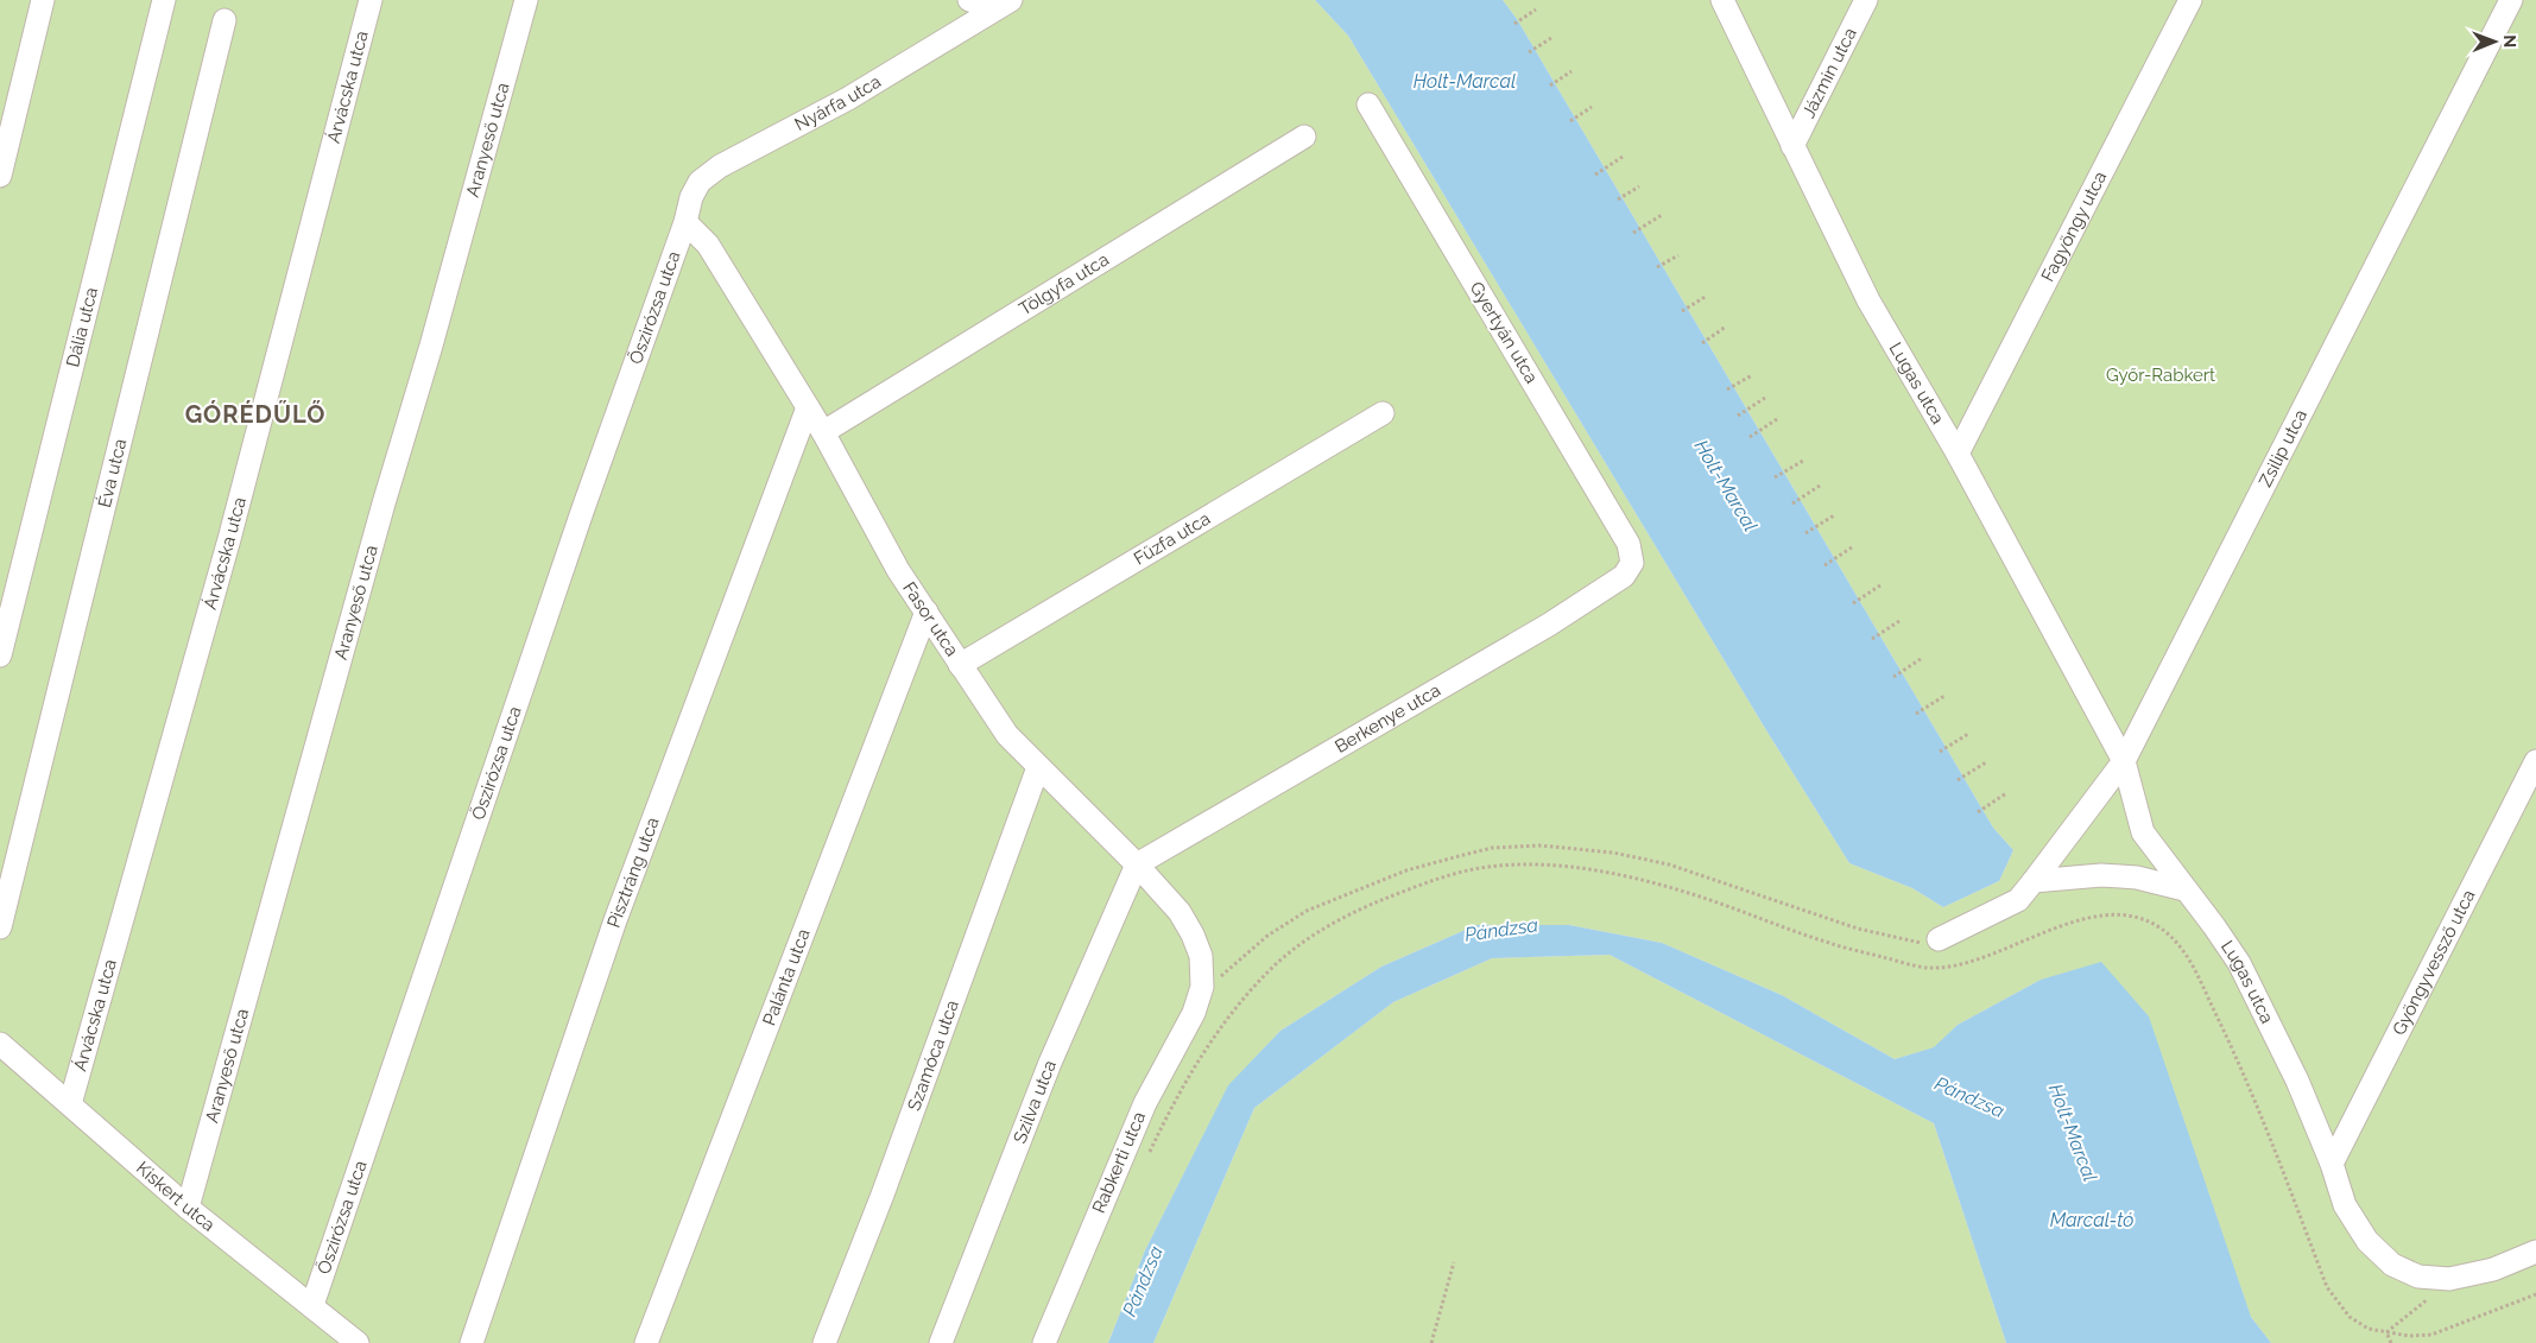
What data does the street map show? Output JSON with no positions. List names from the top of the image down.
{
  "streets": {
    "street": [
      "Jázmin utca",
      "Árvácska utca",
      "Nyárfa utca",
      "Aranyeső utca",
      "Fagyöngy utca",
      "Tölgyfa utca",
      "Őszirózsa utca",
      "Dália utca",
      "Gyertyán utca",
      "Lugas utca",
      "Zsilip utca",
      "Éva utca",
      "Fűzfa utca",
      "Fasor utca",
      "Berkenye utca",
      "Pisztráng utca",
      "Gyöngyvessző utca",
      "Palánta utca",
      "Szamóca utca",
      "Szilva utca",
      "Rabkerti utca",
      "Kiskert utca"
    ]
  },
  "crossings": [
    ["Jázmin utca", "Lugas utca"],
    ["Árvácska utca", "Kiskert utca"],
    ["Nyárfa utca", "Őszirózsa utca"],
    ["Nyárfa utca", "Fasor utca"],
    ["Aranyeső utca", "Kiskert utca"],
    ["Fagyöngy utca", "Lugas utca"],
    ["Tölgyfa utca", "Fasor utca"],
    ["Őszirózsa utca", "Fasor utca"],
    ["Őszirózsa utca", "Kiskert utca"],
    ["Gyertyán utca", "Berkenye utca"],
    ["Lugas utca", "Zsilip utca"],
    ["Lugas utca", "Gyöngyvessző utca"],
    ["Fűzfa utca", "Fasor utca"],
    ["Fasor utca", "Berkenye utca"],
    ["Fasor utca", "Pisztráng utca"],
    ["Fasor utca", "Palánta utca"],
    ["Fasor utca", "Szamóca utca"],
    ["Fasor utca", "Szilva utca"],
    ["Fasor utca", "Rabkerti utca"],
    ["Berkenye utca", "Szilva utca"]
  ],
  "districts": ["GÓRÉDŰLŐ"],
  "water": ["Holt-Marcal", "Pándzsa", "Marcal-tó"],
  "parks": ["Győr-Rabkert"],
  "north": "right"
}
